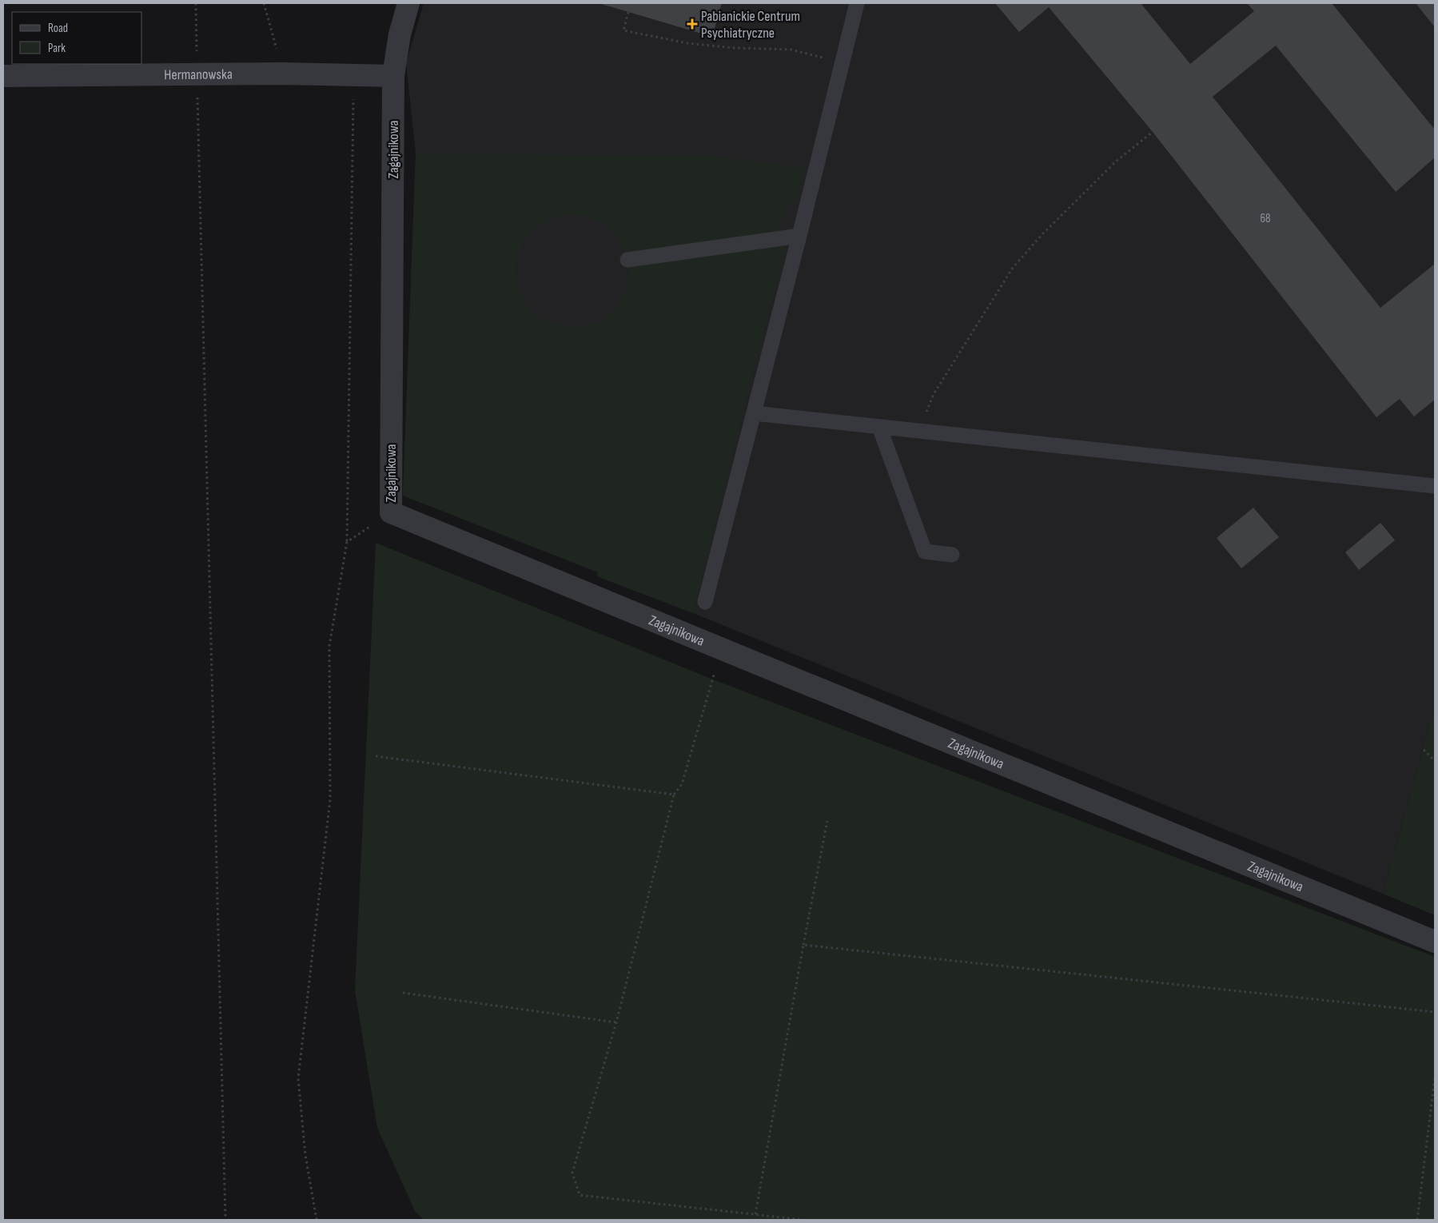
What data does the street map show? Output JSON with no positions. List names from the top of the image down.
{
  "streets": {
    "street": ["Hermanowska", "Zagajnikowa"]
  },
  "crossings": [
    ["Hermanowska", "Zagajnikowa"]
  ],
  "places": {
    "health": ["Pabianickie Centrum Psychiatryczne"]
  },
  "house_numbers": ["68"],
  "legend": ["Road", "Park"]
}
